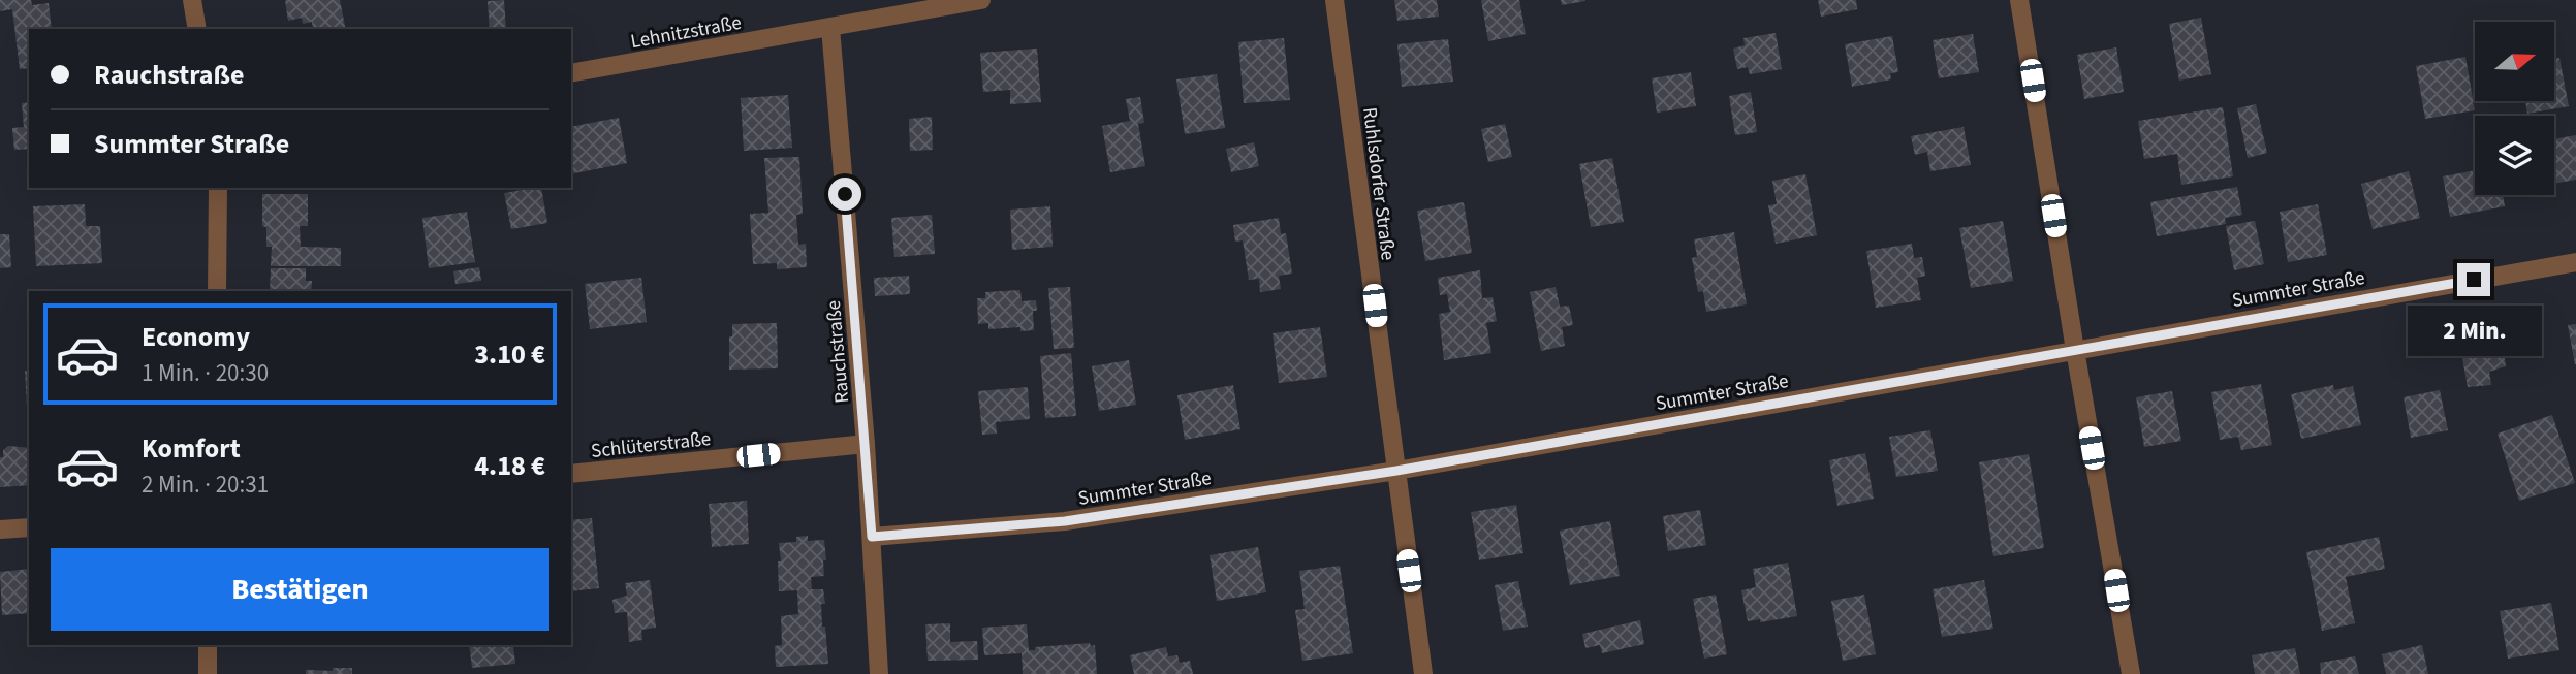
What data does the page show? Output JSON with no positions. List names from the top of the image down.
{
  "streets": {
    "street": [
      "Lehnitzstraße",
      "Ruhlsdorfer Straße",
      "Summter Straße",
      "Rauchstraße",
      "Schlüterstraße"
    ]
  },
  "crossings": [
    ["Lehnitzstraße", "Rauchstraße"],
    ["Ruhlsdorfer Straße", "Summter Straße"],
    ["Summter Straße", "Rauchstraße"],
    ["Rauchstraße", "Schlüterstraße"]
  ],
  "north": "right",
  "page": {
    "banner": ["Rauchstraße", "Summter Straße"],
    "list": [
      {
        "name": "Economy",
        "note": "1 Min. · 20:30",
        "value": "3.10 €"
      },
      {
        "name": "Komfort",
        "note": "2 Min. · 20:31",
        "value": "4.18 €"
      }
    ],
    "bubble": "2 Min.",
    "buttons": "Bestätigen"
  }
}
